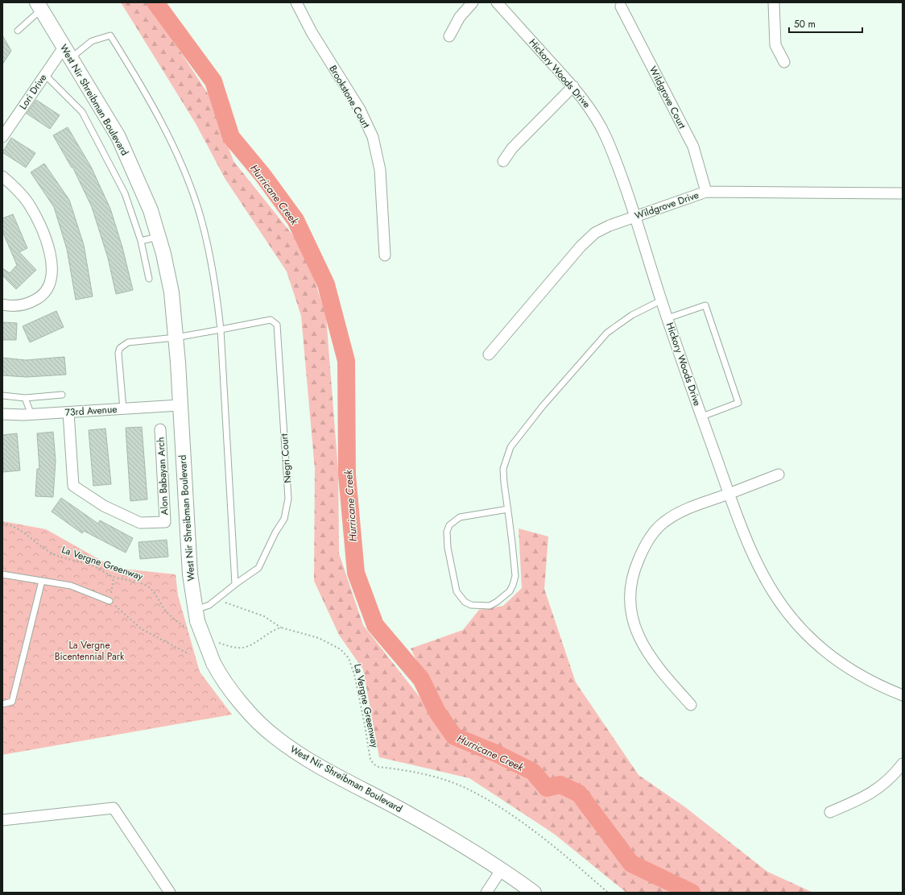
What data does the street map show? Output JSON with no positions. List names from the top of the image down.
{
  "streets": {
    "main road": ["West Nir Shreibman Boulevard"],
    "street": [
      "Hickory Woods Drive",
      "Lori Drive",
      "Brookstone Court",
      "Wildgrove Court",
      "Wildgrove Drive",
      "73rd Avenue",
      "Alon Babayan Arch"
    ],
    "lane": ["Negri Court"],
    "path": ["La Vergne Greenway"]
  },
  "crossings": [
    ["Hickory Woods Drive", "Wildgrove Drive"],
    ["Lori Drive", "West Nir Shreibman Boulevard"],
    ["Wildgrove Court", "Wildgrove Drive"],
    ["West Nir Shreibman Boulevard", "73rd Avenue"],
    ["West Nir Shreibman Boulevard", "Negri Court"],
    ["West Nir Shreibman Boulevard", "La Vergne Greenway"],
    ["73rd Avenue", "Negri Court"],
    ["73rd Avenue", "Alon Babayan Arch"],
    ["Negri Court", "La Vergne Greenway"]
  ],
  "water": ["Hurricane Creek"],
  "parks": ["La Vergne Bicentennial Park"],
  "scale_bar": "50 m"
}
